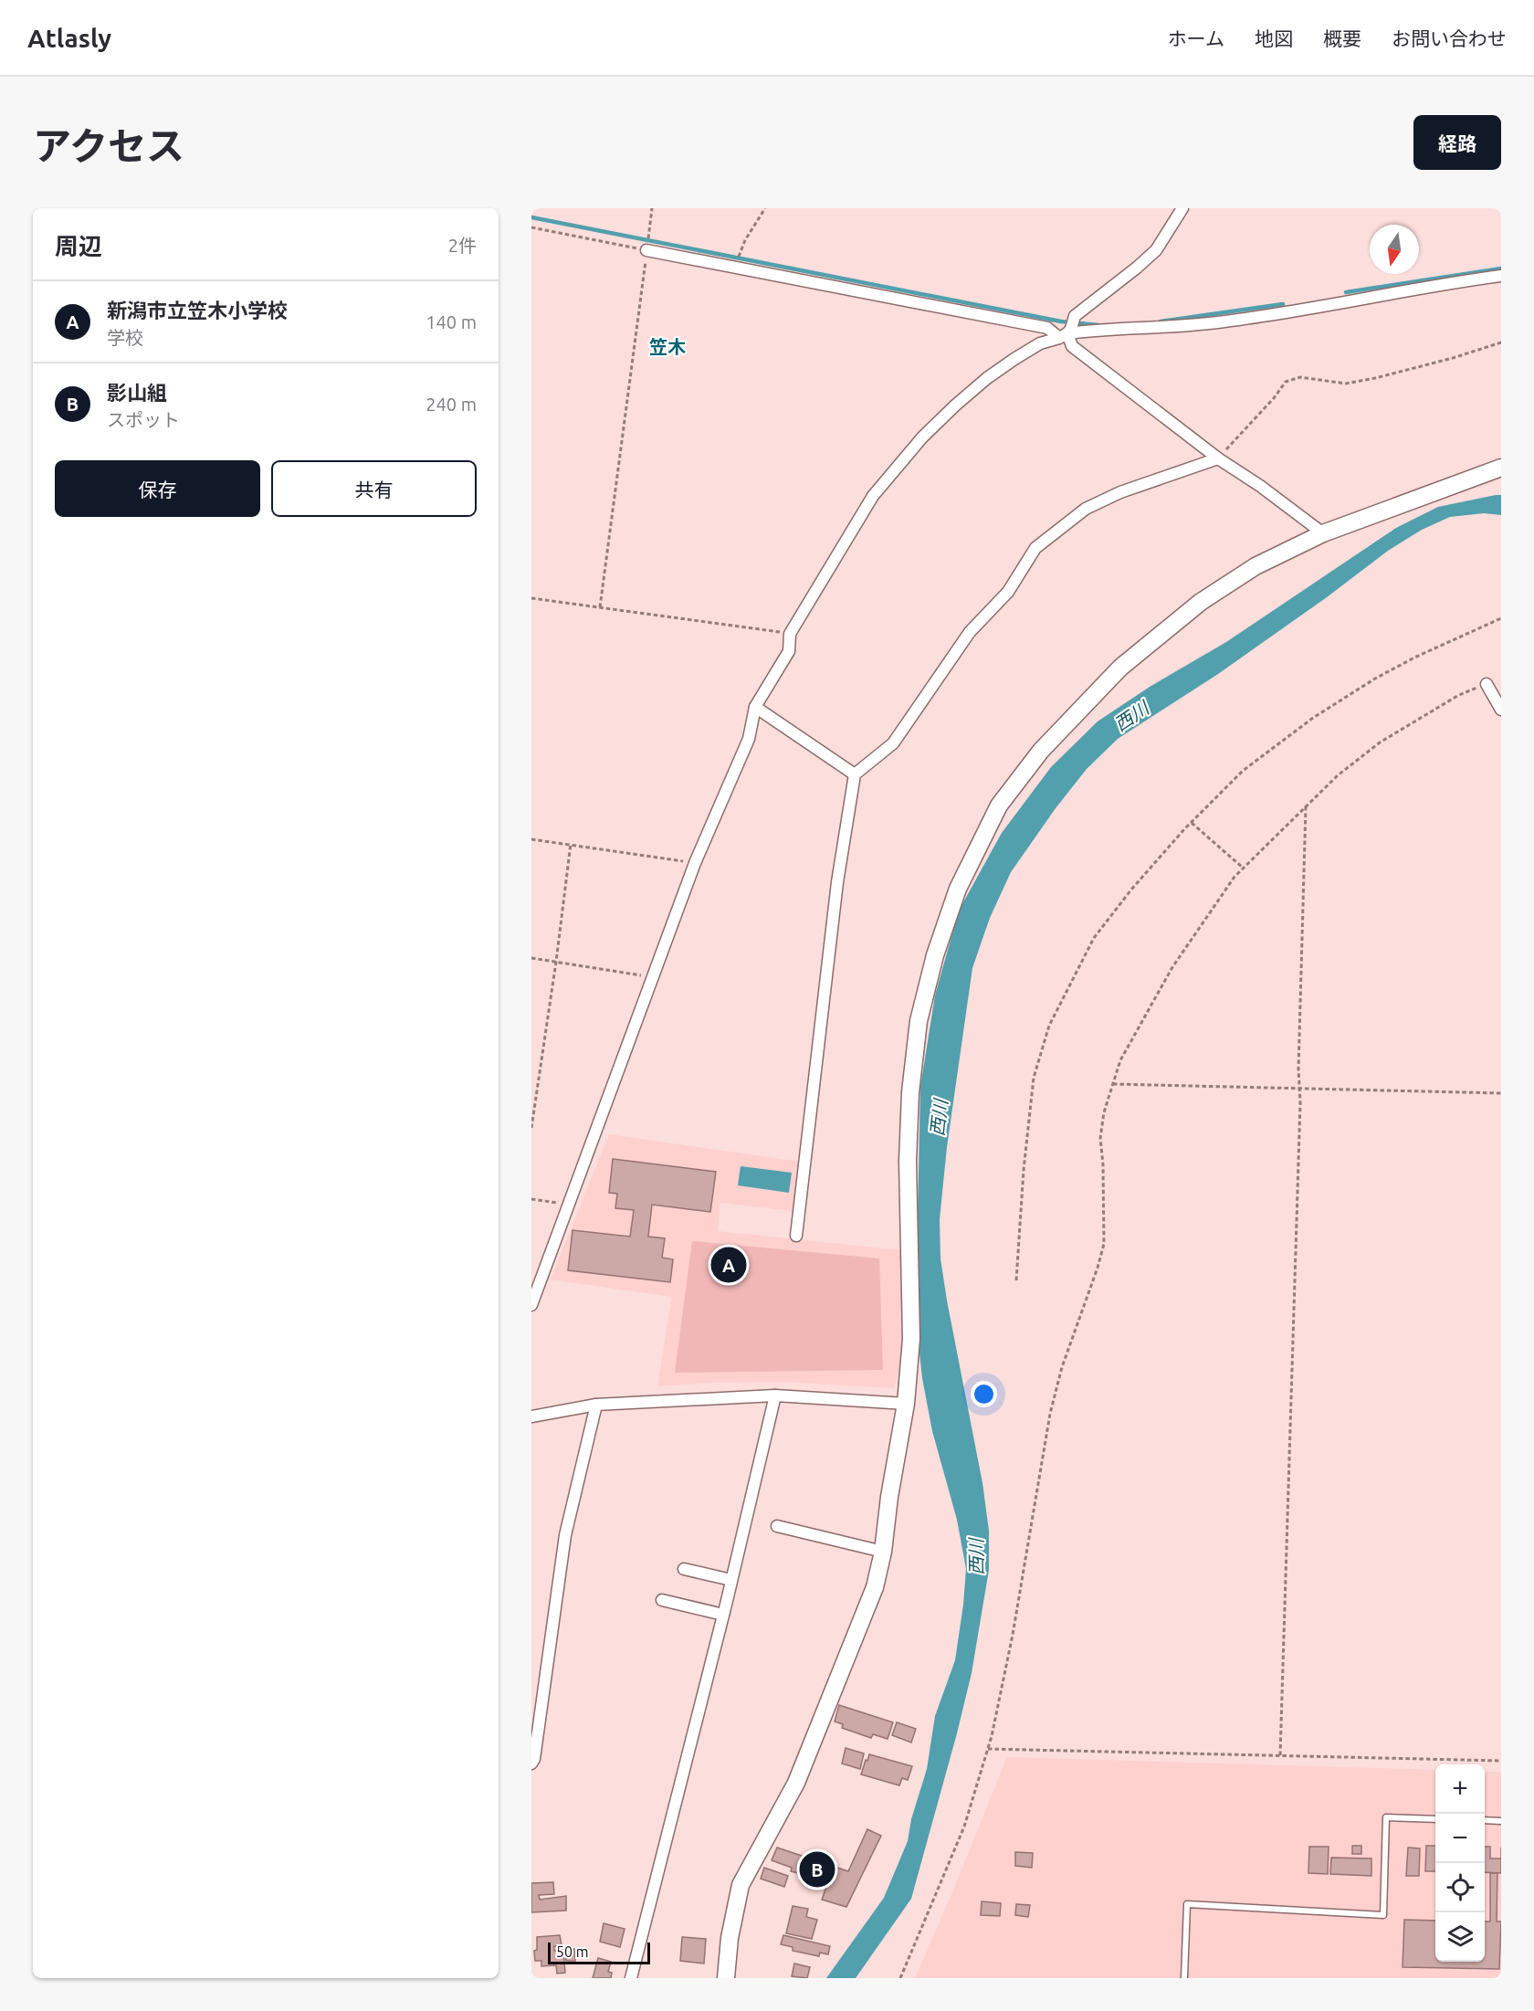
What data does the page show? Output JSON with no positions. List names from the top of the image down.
{
  "districts": ["笠木"],
  "water": ["西川"],
  "scale_bar": "50 m",
  "north": "bottom",
  "page": {
    "header": "Atlasly",
    "nav": [
      "ホーム",
      "地図",
      "概要",
      "お問い合わせ"
    ],
    "title": "アクセス",
    "buttons": [
      "経路",
      ["保存", "共有"]
    ],
    "heading": ["周辺", "2件"],
    "list": [
      {
        "mark": "A",
        "name": "新潟市立笠木小学校",
        "note": "学校",
        "value": "140 m"
      },
      {
        "mark": "B",
        "name": "影山組",
        "note": "スポット",
        "value": "240 m"
      }
    ],
    "pins": ["A", "B"],
    "map_buttons": ["+", "−"],
    "scale": "50 m"
  }
}
